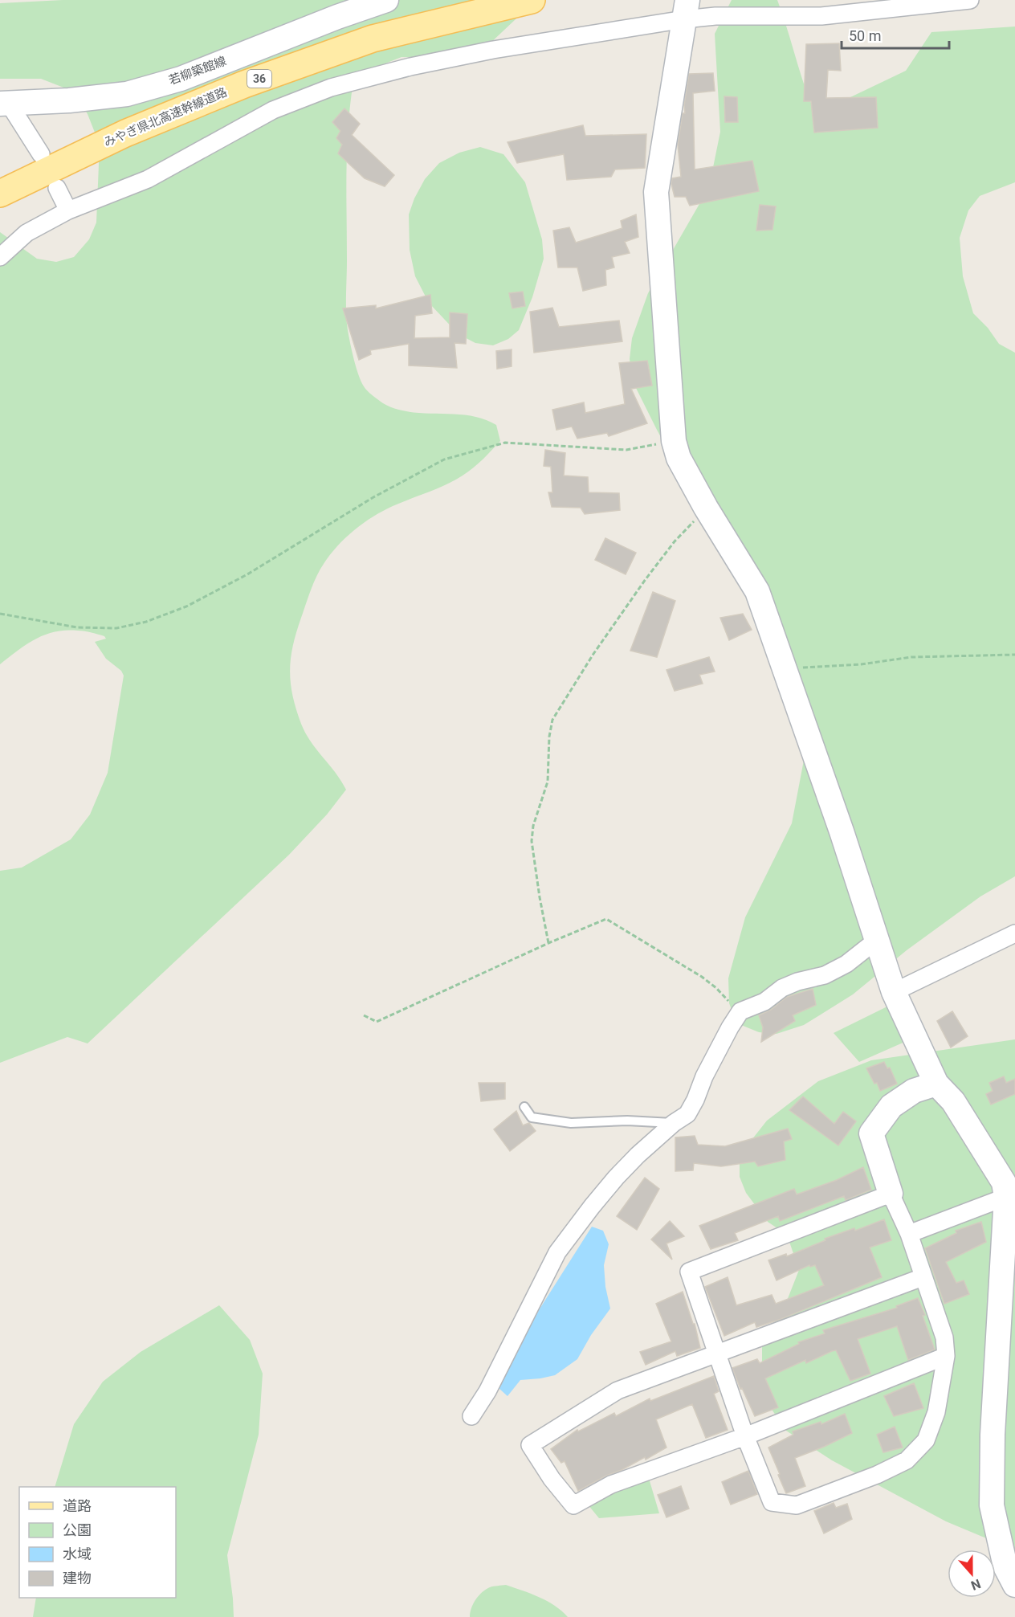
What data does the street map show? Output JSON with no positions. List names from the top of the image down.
{
  "streets": {
    "main road": ["36", "みやぎ県北高速幹線道路"],
    "street": ["若柳築館線"]
  },
  "legend": [
    "道路",
    "公園",
    "水域",
    "建物"
  ],
  "scale_bar": "50 m",
  "north": "bottom"
}
